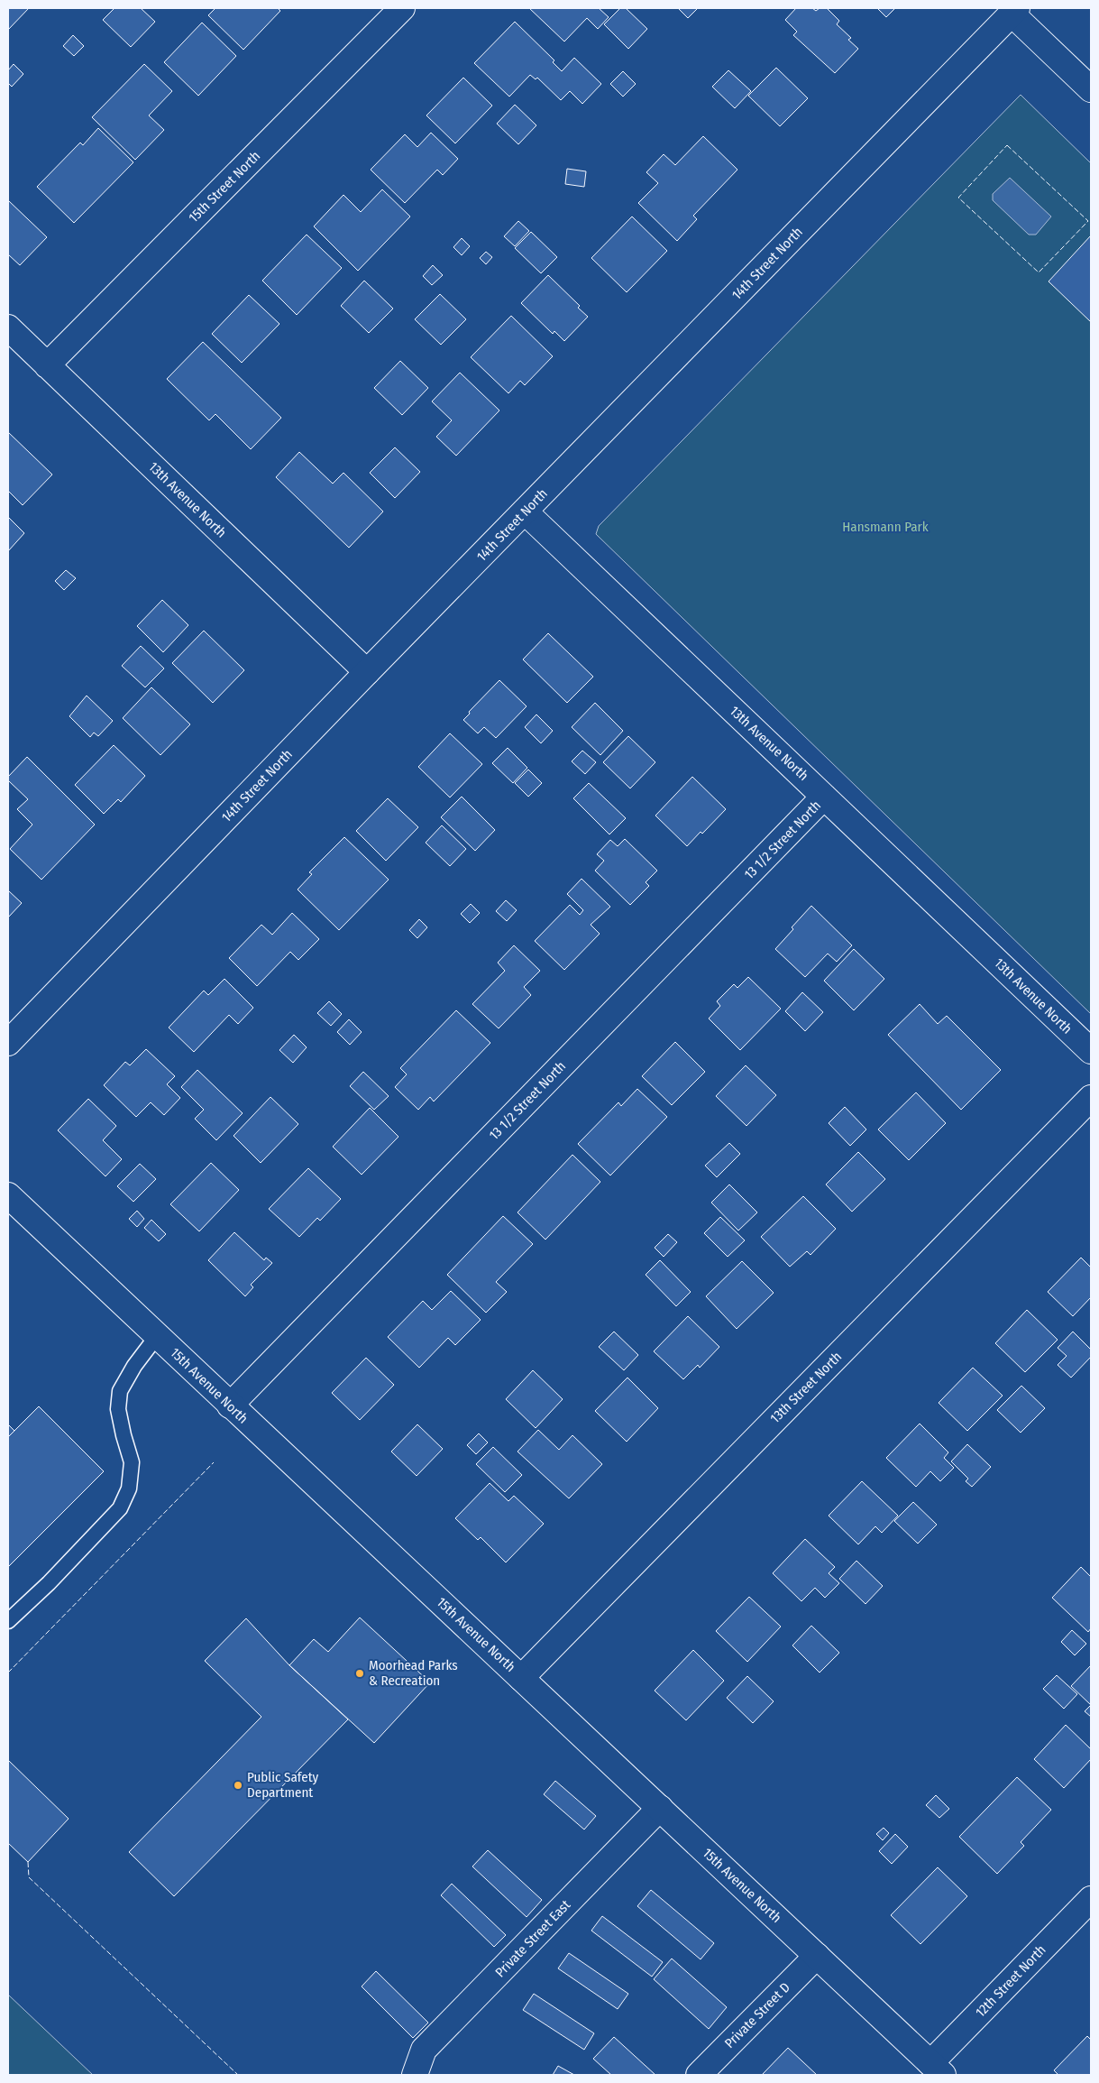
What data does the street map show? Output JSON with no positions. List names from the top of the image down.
{
  "streets": {
    "street": [
      "15th Street North",
      "14th Street North",
      "13th Avenue North",
      "13 1/2 Street North",
      "15th Avenue North",
      "13th Street North",
      "Private Street East",
      "12th Street North",
      "Private Street D"
    ]
  },
  "crossings": [
    ["15th Street North", "13th Avenue North"],
    ["14th Street North", "13th Avenue North"],
    ["13th Avenue North", "13 1/2 Street North"],
    ["13 1/2 Street North", "15th Avenue North"],
    ["15th Avenue North", "13th Street North"],
    ["15th Avenue North", "Private Street East"],
    ["15th Avenue North", "12th Street North"],
    ["15th Avenue North", "Private Street D"]
  ],
  "parks": ["Hansmann Park"],
  "places": ["Moorhead Parks & Recreation", "Public Safety Department"]
}
